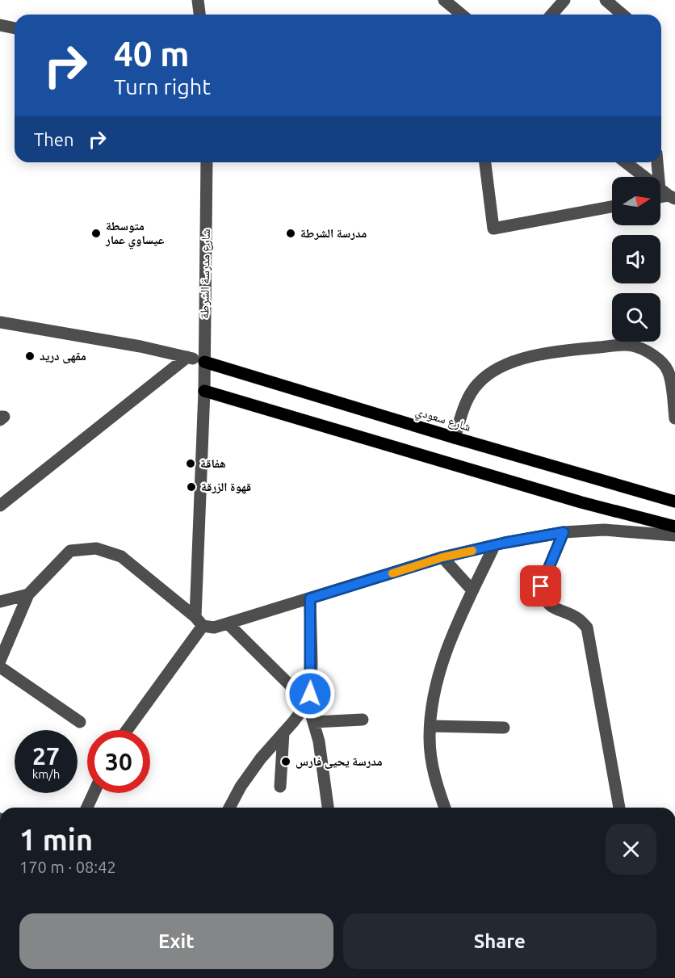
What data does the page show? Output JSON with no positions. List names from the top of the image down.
{
  "streets": {
    "main road": ["شارع سعودي"],
    "street": ["شارع مدرسة الشرطة"]
  },
  "crossings": [
    ["شارع مدرسة الشرطة", "شارع سعودي"]
  ],
  "places": [
    "متوسطة عيساوي عمار",
    "مدرسة الشرطة",
    "مقهى دريد",
    "هفاقة",
    "قهوة الزرقة",
    "مدرسة يحيى فارس"
  ],
  "north": "right",
  "page": {
    "turn": ["40 m", "Turn right"],
    "then": "Then",
    "speed": "27 km/h",
    "limit": "30",
    "heading": ["1 min", "170 m · 08:42"],
    "buttons": ["Exit", "Share"]
  }
}
